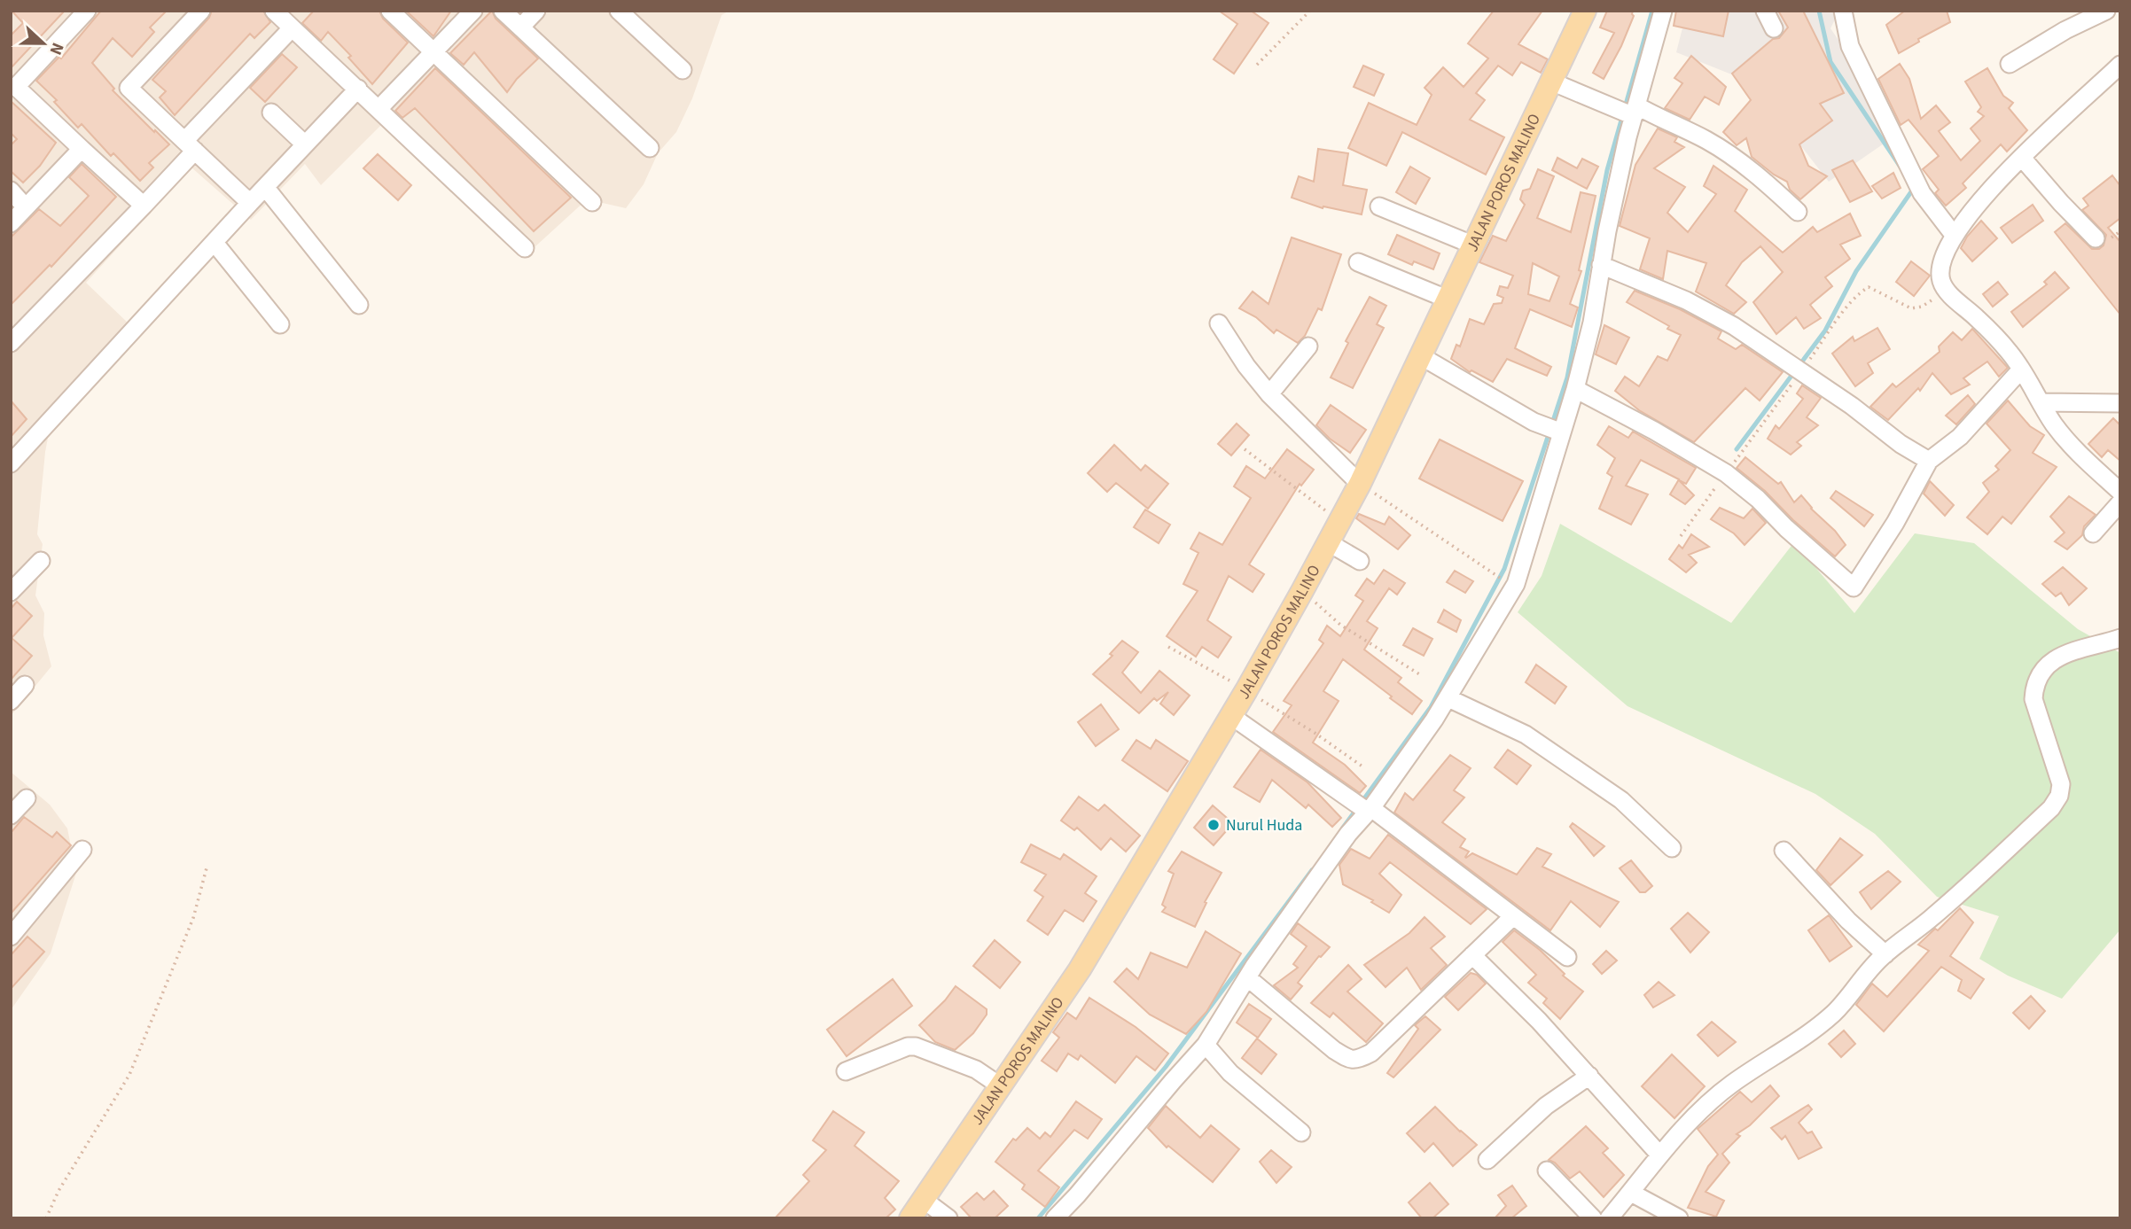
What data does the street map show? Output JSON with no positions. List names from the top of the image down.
{
  "streets": {
    "main road": ["JALAN POROS MALINO"]
  },
  "places": ["Nurul Huda"],
  "north": "right"
}
